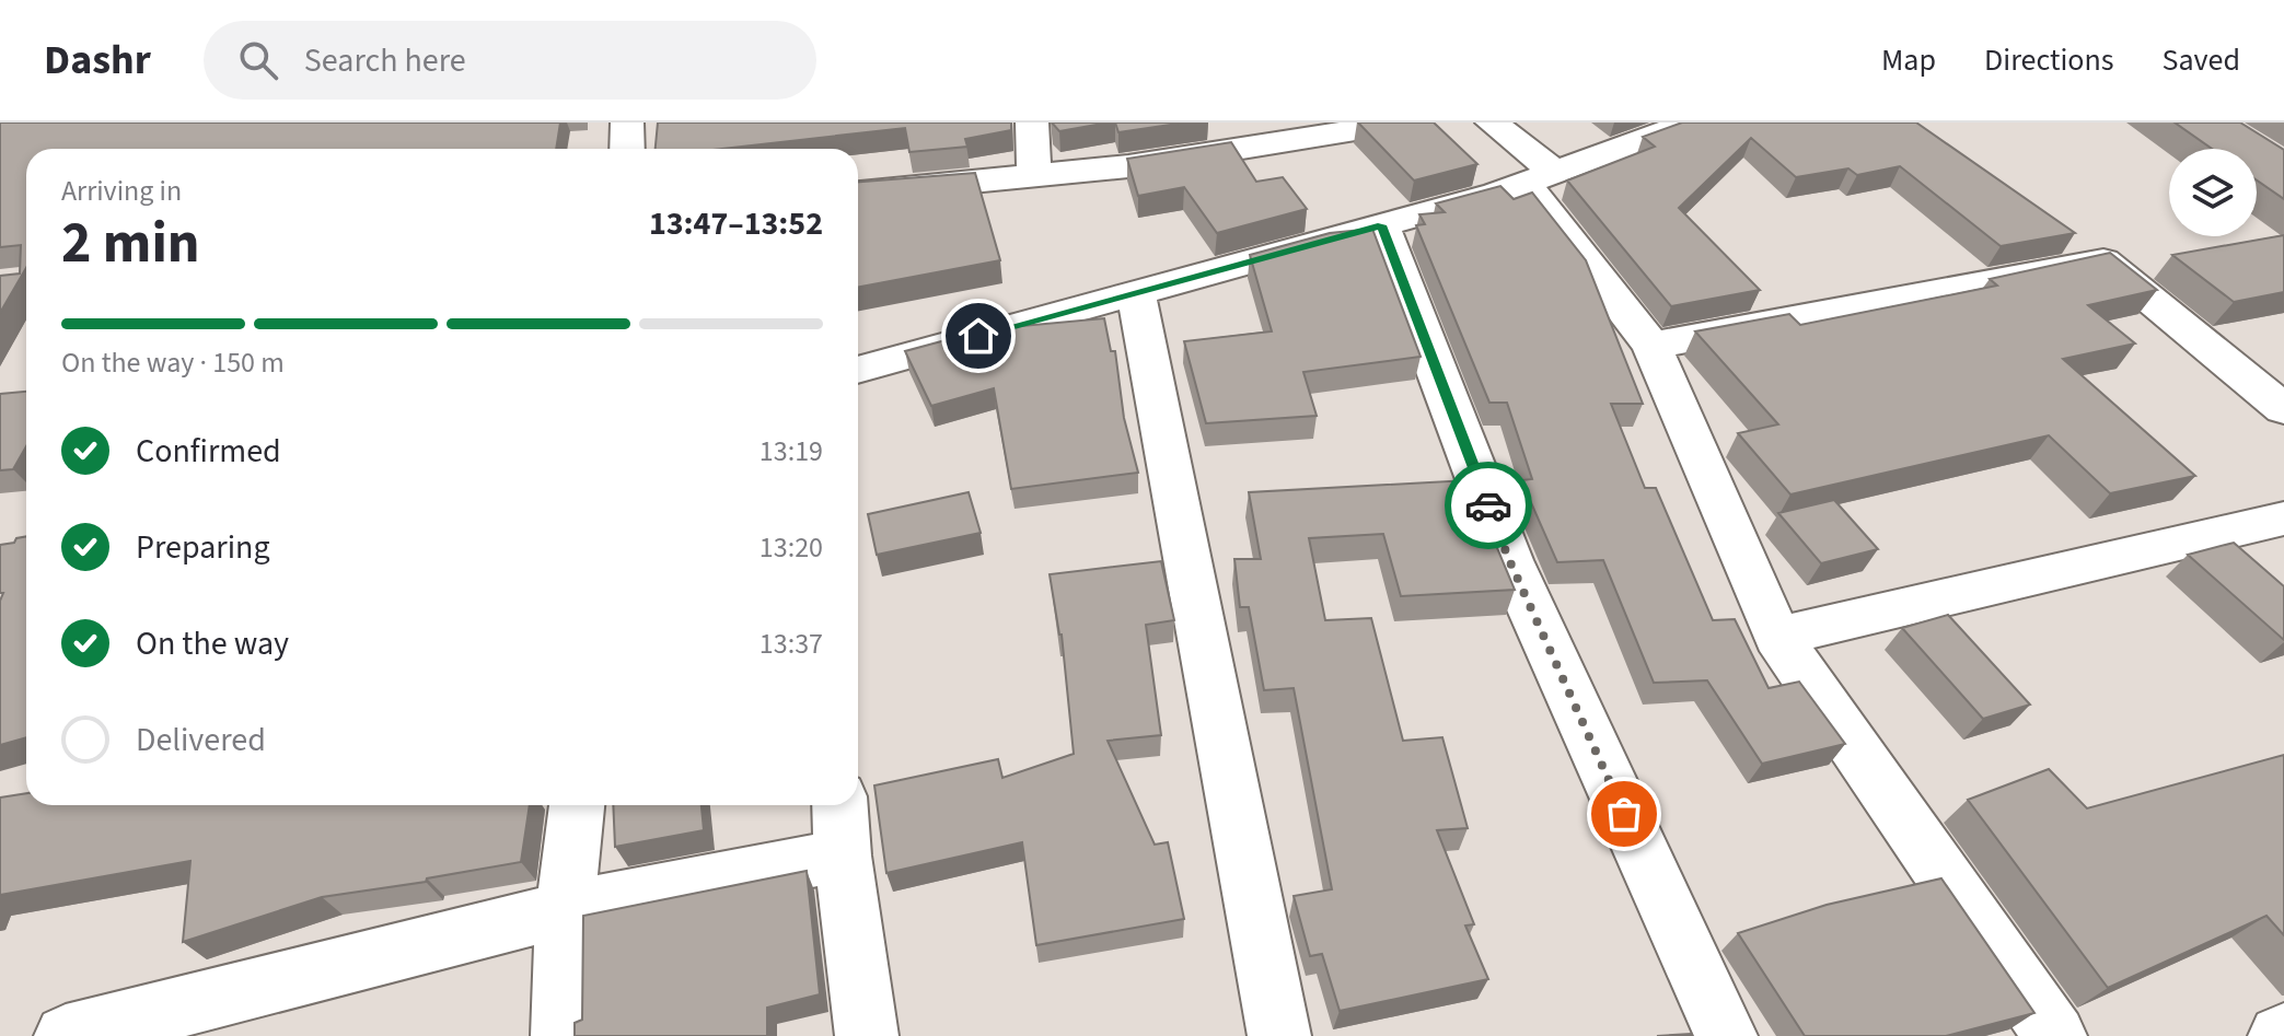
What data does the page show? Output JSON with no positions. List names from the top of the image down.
{
  "page": {
    "header": "Dashr",
    "search": "Search here",
    "nav": ["Map", "Directions", "Saved"],
    "heading": ["2 min", "Arriving in", "13:47–13:52"],
    "bar": "On the way · 150 m",
    "list": [
      ["Confirmed", "13:19"],
      ["Preparing", "13:20"],
      ["On the way", "13:37"],
      "Delivered"
    ]
  }
}
